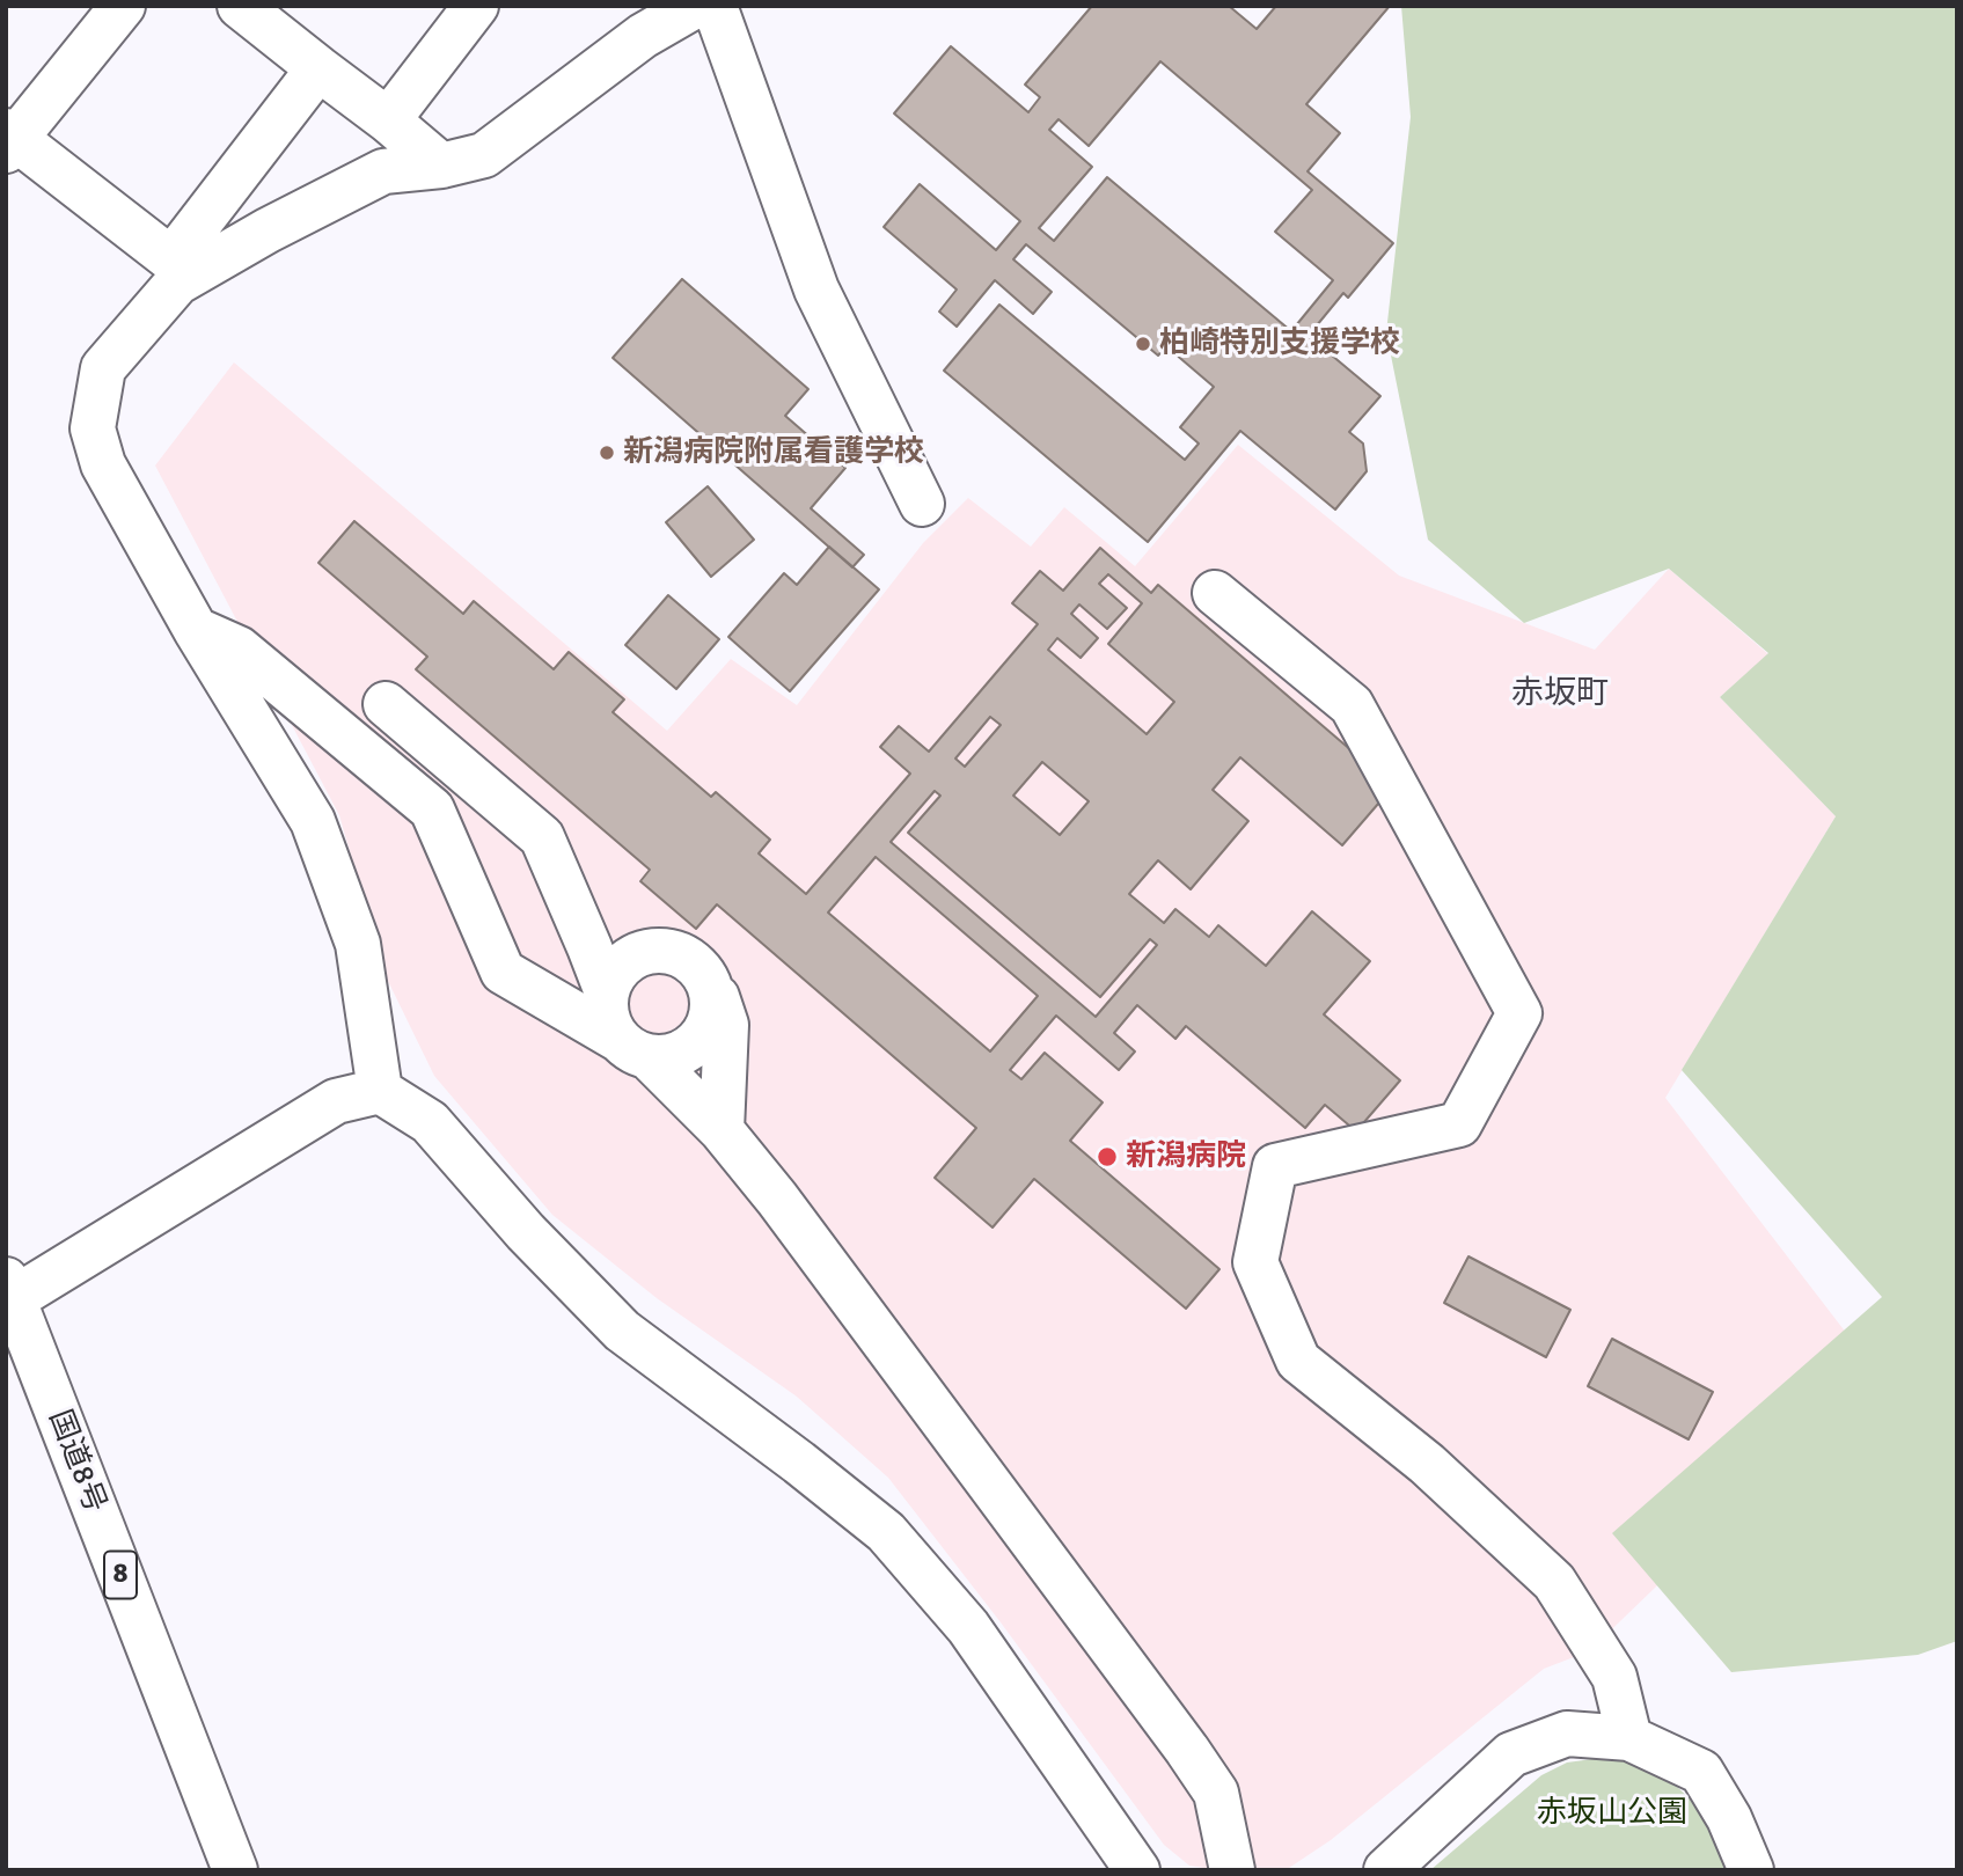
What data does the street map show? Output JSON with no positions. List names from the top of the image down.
{
  "streets": {
    "main road": ["国道8号", "8"]
  },
  "districts": ["赤坂町"],
  "parks": ["赤坂山公園"],
  "places": ["柏崎特別支援学校", "新潟病院附属看護学校", "新潟病院"]
}
